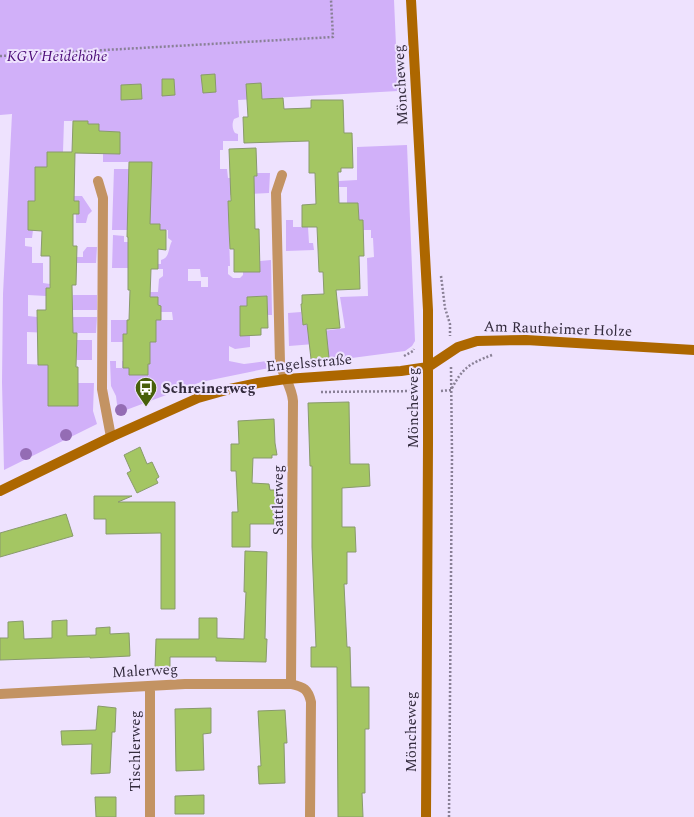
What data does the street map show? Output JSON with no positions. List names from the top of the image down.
{
  "streets": {
    "main road": ["Möncheweg", "Am Rautheimer Holze", "Engelsstraße"],
    "street": ["Sattlerweg", "Malerweg", "Tischlerweg"]
  },
  "crossings": [
    ["Möncheweg", "Am Rautheimer Holze"],
    ["Möncheweg", "Engelsstraße"],
    ["Am Rautheimer Holze", "Engelsstraße"],
    ["Engelsstraße", "Sattlerweg"],
    ["Sattlerweg", "Malerweg"],
    ["Malerweg", "Tischlerweg"]
  ],
  "parks": ["KGV Heidehöhe"],
  "places": {
    "bus stop": ["Schreinerweg"]
  }
}
